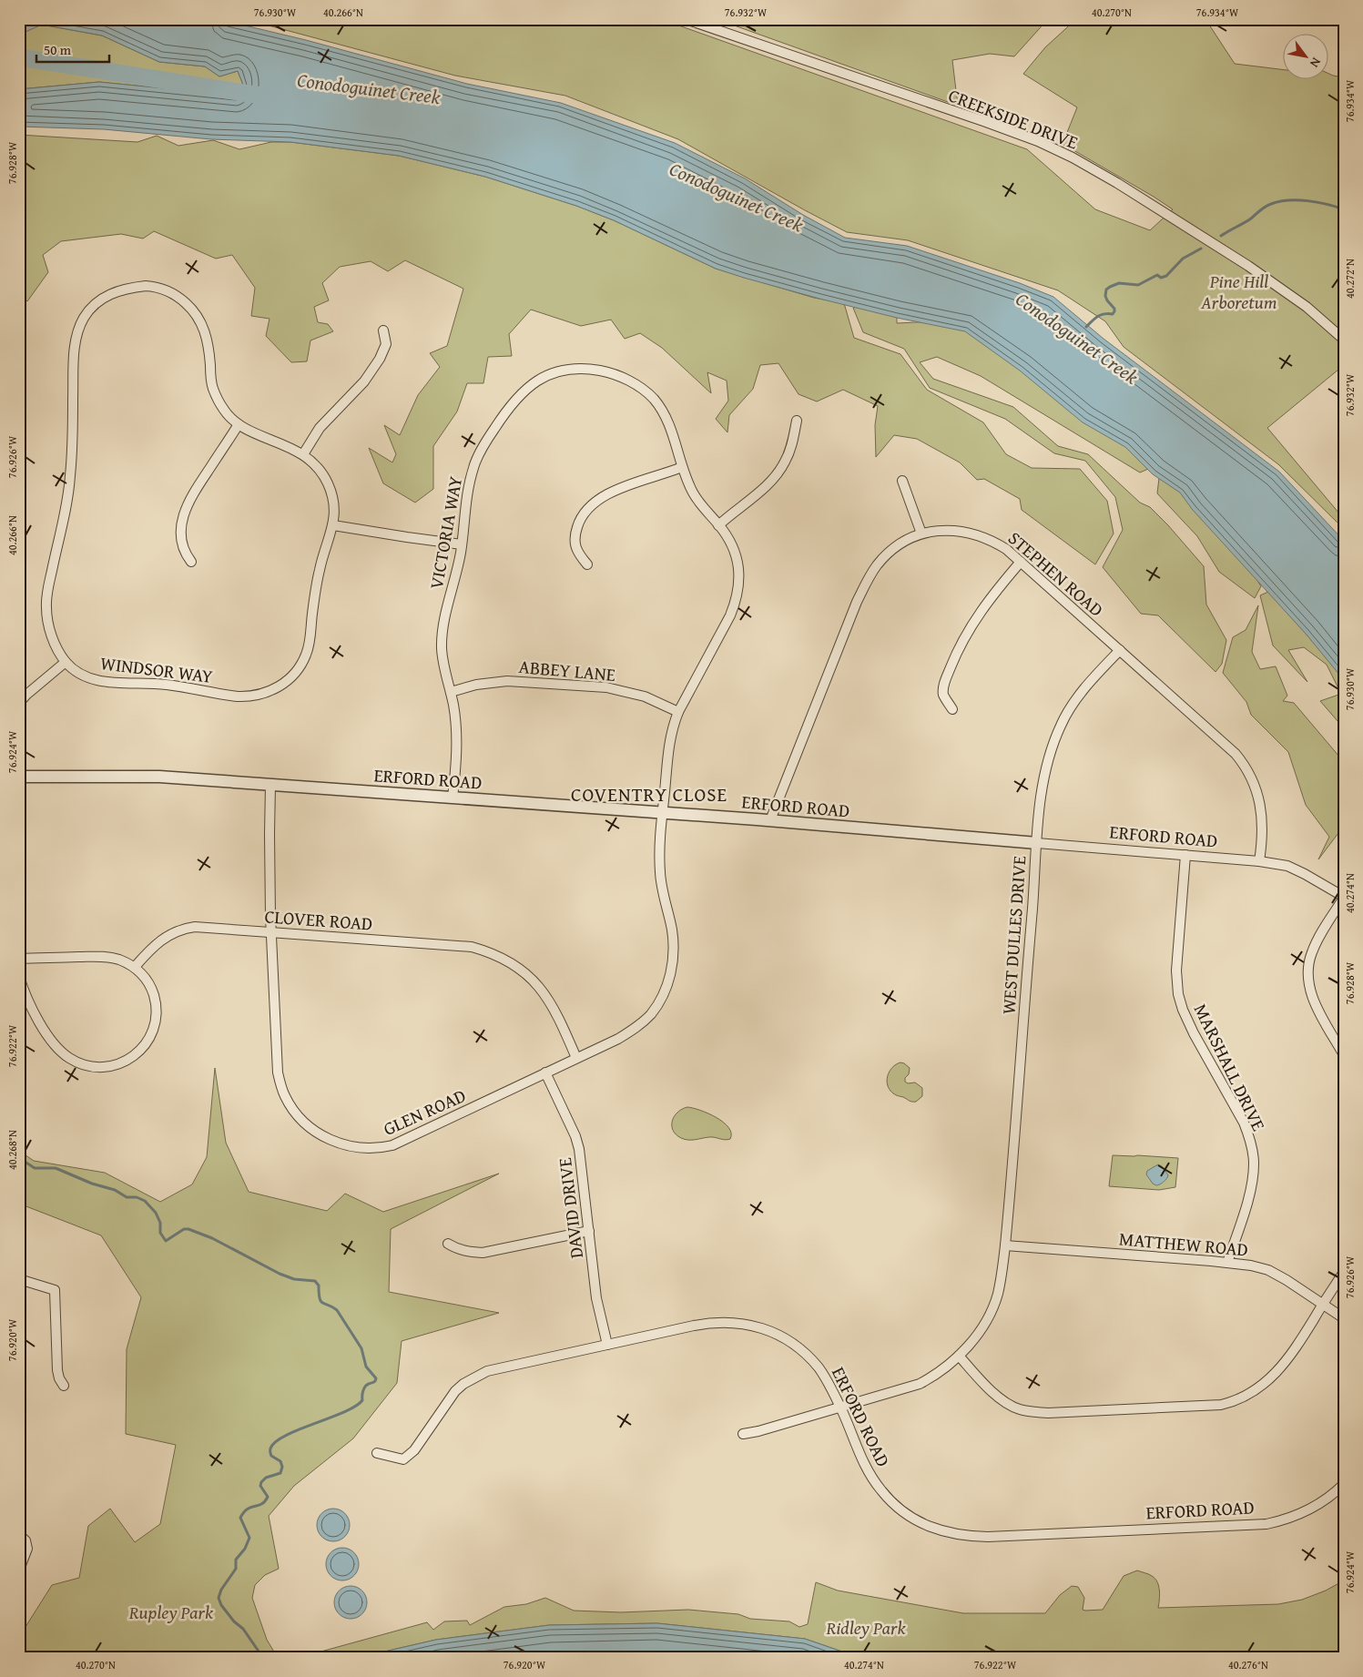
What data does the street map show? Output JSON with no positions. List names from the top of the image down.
{
  "streets": {
    "street": [
      "CREEKSIDE DRIVE",
      "VICTORIA WAY",
      "STEPHEN ROAD",
      "WINDSOR WAY",
      "ABBEY LANE",
      "ERFORD ROAD",
      "CLOVER ROAD",
      "WEST DULLES DRIVE",
      "MARSHALL DRIVE",
      "GLEN ROAD",
      "DAVID DRIVE",
      "MATTHEW ROAD"
    ]
  },
  "crossings": [
    ["VICTORIA WAY", "ABBEY LANE"],
    ["VICTORIA WAY", "ERFORD ROAD"],
    ["VICTORIA WAY", "GLEN ROAD"],
    ["STEPHEN ROAD", "ERFORD ROAD"],
    ["STEPHEN ROAD", "WEST DULLES DRIVE"],
    ["ERFORD ROAD", "WEST DULLES DRIVE"],
    ["ERFORD ROAD", "MARSHALL DRIVE"],
    ["ERFORD ROAD", "GLEN ROAD"],
    ["ERFORD ROAD", "DAVID DRIVE"],
    ["CLOVER ROAD", "GLEN ROAD"],
    ["WEST DULLES DRIVE", "MATTHEW ROAD"],
    ["MARSHALL DRIVE", "MATTHEW ROAD"],
    ["GLEN ROAD", "DAVID DRIVE"]
  ],
  "districts": ["COVENTRY CLOSE"],
  "water": ["Conodoguinet Creek"],
  "parks": ["Pine Hill Arboretum", "Rupley Park", "Ridley Park"],
  "scale_bar": "50 m",
  "north": "bottom right",
  "coordinates": [
    "76.930°W",
    "40.266°N",
    "76.932°W",
    "40.270°N",
    "76.934°W",
    "76.928°W",
    "40.272°N",
    "76.926°W",
    "76.924°W",
    "40.274°N",
    "76.922°W",
    "40.268°N",
    "76.920°W",
    "40.276°N"
  ]
}
